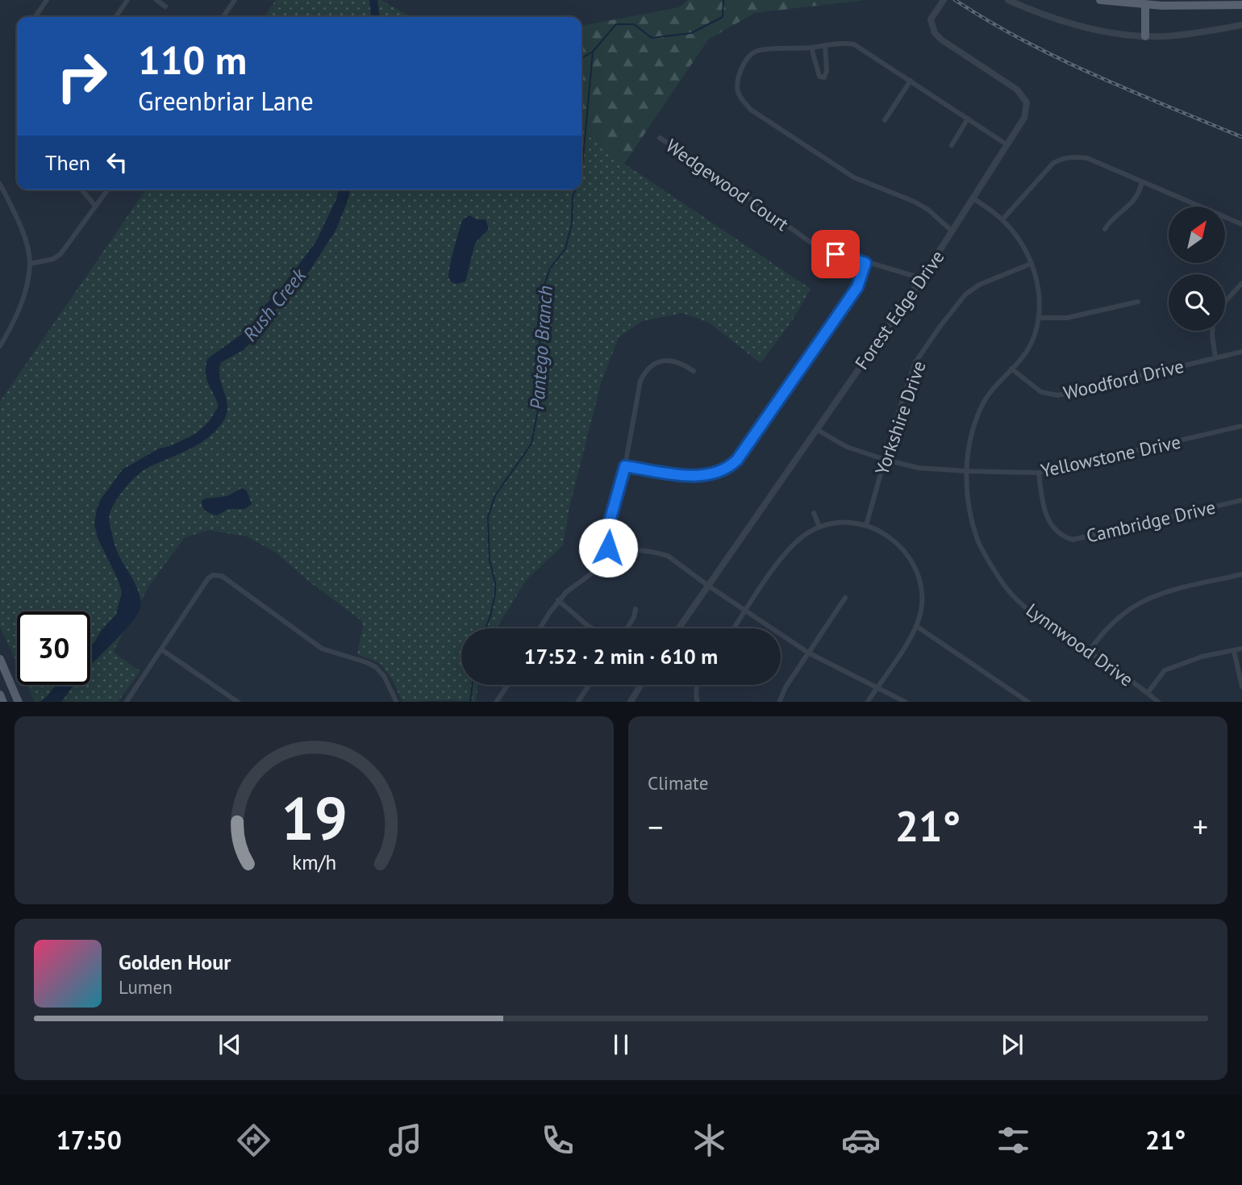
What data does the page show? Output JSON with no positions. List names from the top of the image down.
{
  "streets": {
    "street": [
      "Wedgewood Court",
      "Forest Edge Drive",
      "Woodford Drive",
      "Yorkshire Drive",
      "Yellowstone Drive",
      "Cambridge Drive",
      "Lynnwood Drive"
    ]
  },
  "crossings": [
    ["Wedgewood Court", "Forest Edge Drive"],
    ["Forest Edge Drive", "Yellowstone Drive"],
    ["Forest Edge Drive", "Lynnwood Drive"],
    ["Woodford Drive", "Lynnwood Drive"],
    ["Yorkshire Drive", "Yellowstone Drive"],
    ["Yorkshire Drive", "Lynnwood Drive"],
    ["Yellowstone Drive", "Cambridge Drive"],
    ["Yellowstone Drive", "Lynnwood Drive"]
  ],
  "water": ["Rush Creek", "Pantego Branch"],
  "north": "top right",
  "page": {
    "turn": ["110 m", "Greenbriar Lane"],
    "then": "Then",
    "limit": "30",
    "trip": "17:52 · 2 min · 610 m",
    "tile": "Climate",
    "heat": ["−", "21°", "+"],
    "song": ["Golden Hour", "Lumen"],
    "tabs": ["17:50", "21°"],
    "gauge": ["19", "km/h"]
  }
}
